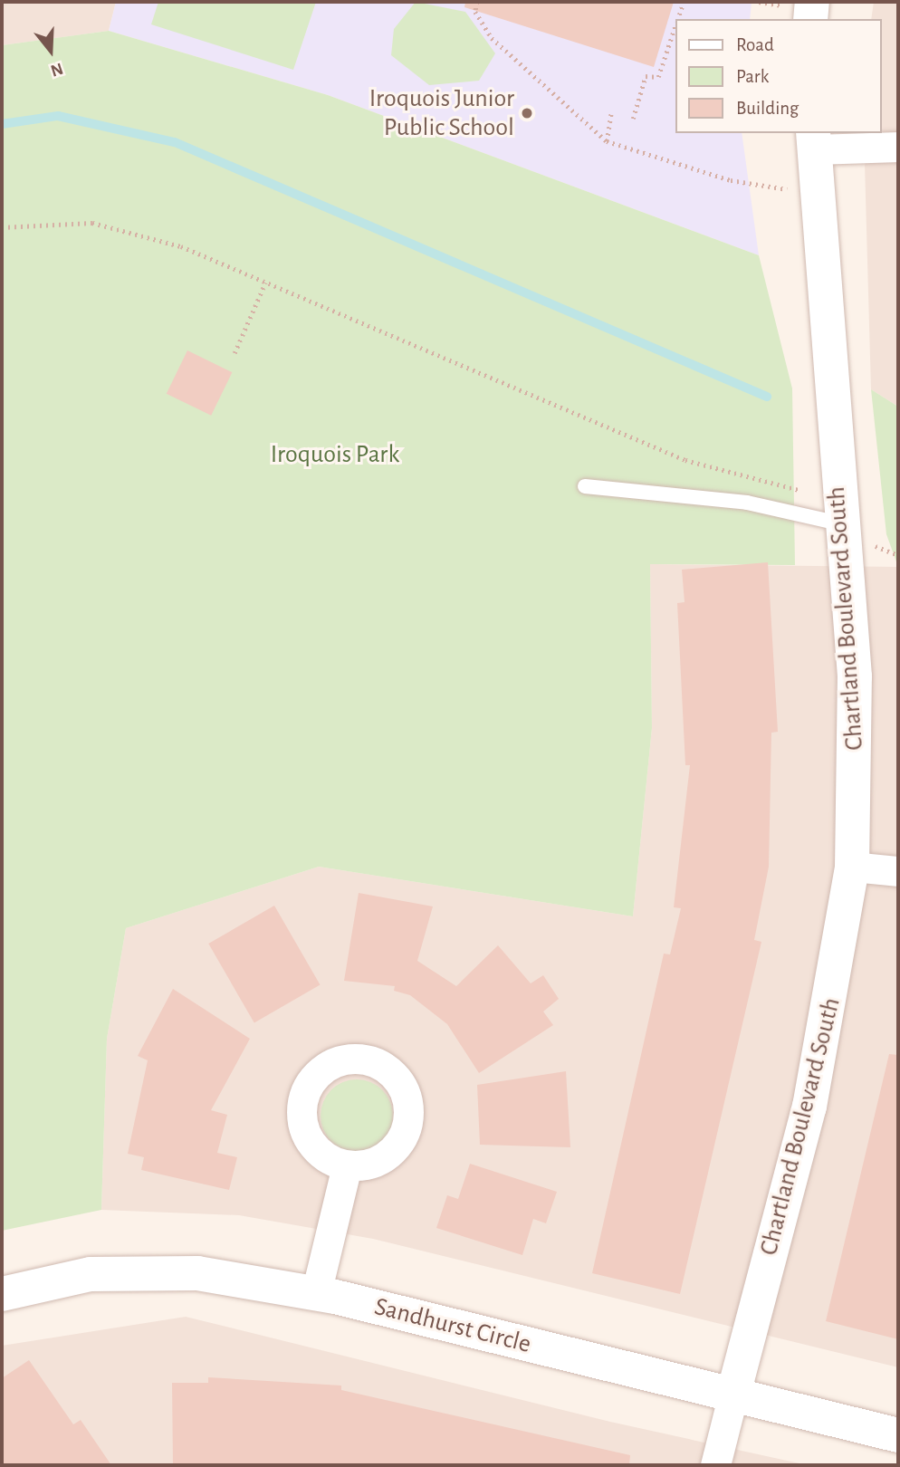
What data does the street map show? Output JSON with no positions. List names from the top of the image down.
{
  "streets": {
    "street": ["Chartland Boulevard South", "Sandhurst Circle"]
  },
  "crossings": [
    ["Chartland Boulevard South", "Sandhurst Circle"]
  ],
  "parks": ["Iroquois Park"],
  "places": ["Iroquois Junior Public School"],
  "legend": ["Road", "Park", "Building"],
  "north": "bottom"
}
